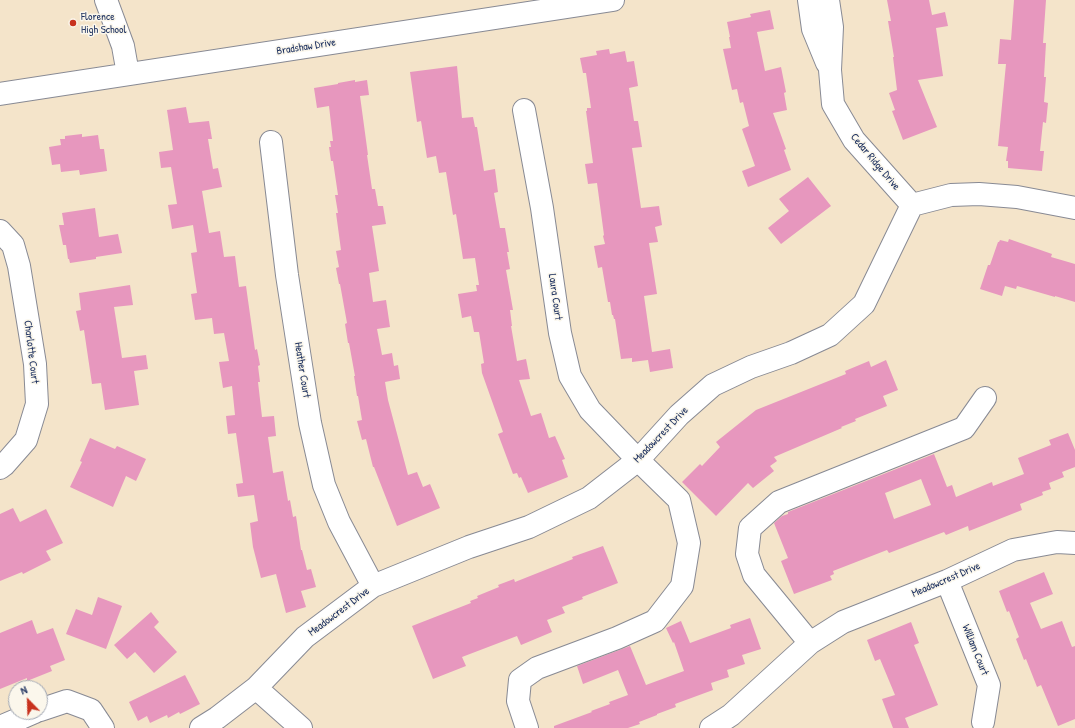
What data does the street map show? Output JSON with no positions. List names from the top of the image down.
{
  "streets": {
    "street": [
      "Bradshaw Drive",
      "Cedar Ridge Drive",
      "Laura Court",
      "Charlotte Court",
      "Heather Court",
      "Meadowcrest Drive",
      "William Court"
    ]
  },
  "crossings": [
    ["Cedar Ridge Drive", "Meadowcrest Drive"],
    ["Laura Court", "Meadowcrest Drive"],
    ["Heather Court", "Meadowcrest Drive"],
    ["Meadowcrest Drive", "William Court"]
  ],
  "places": ["Florence High School"],
  "north": "top left"
}
